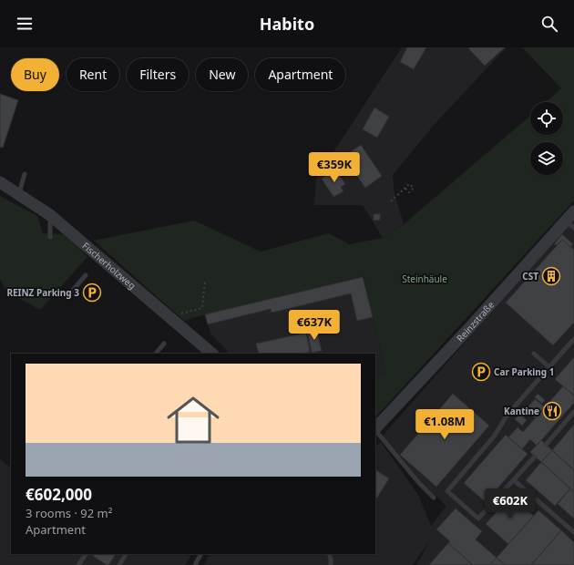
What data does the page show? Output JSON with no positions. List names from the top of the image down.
{
  "streets": {
    "street": ["Fischerholzweg", "Reinzstraße"]
  },
  "parks": ["Steinhäule"],
  "places": {
    "building": ["CST"],
    "parking": ["REINZ Parking 3", "Car Parking 1"],
    "restaurant": ["Kantine"]
  },
  "page": {
    "header": "Habito",
    "chip": [
      "Buy",
      "Rent",
      "Filters",
      "New",
      "Apartment"
    ],
    "price": [
      "€359K",
      "€637K",
      "€1.08M",
      "€602K"
    ],
    "list": [
      {
        "name": "€602,000",
        "note": "3 rooms · 92 m² · Apartment"
      }
    ]
  }
}
